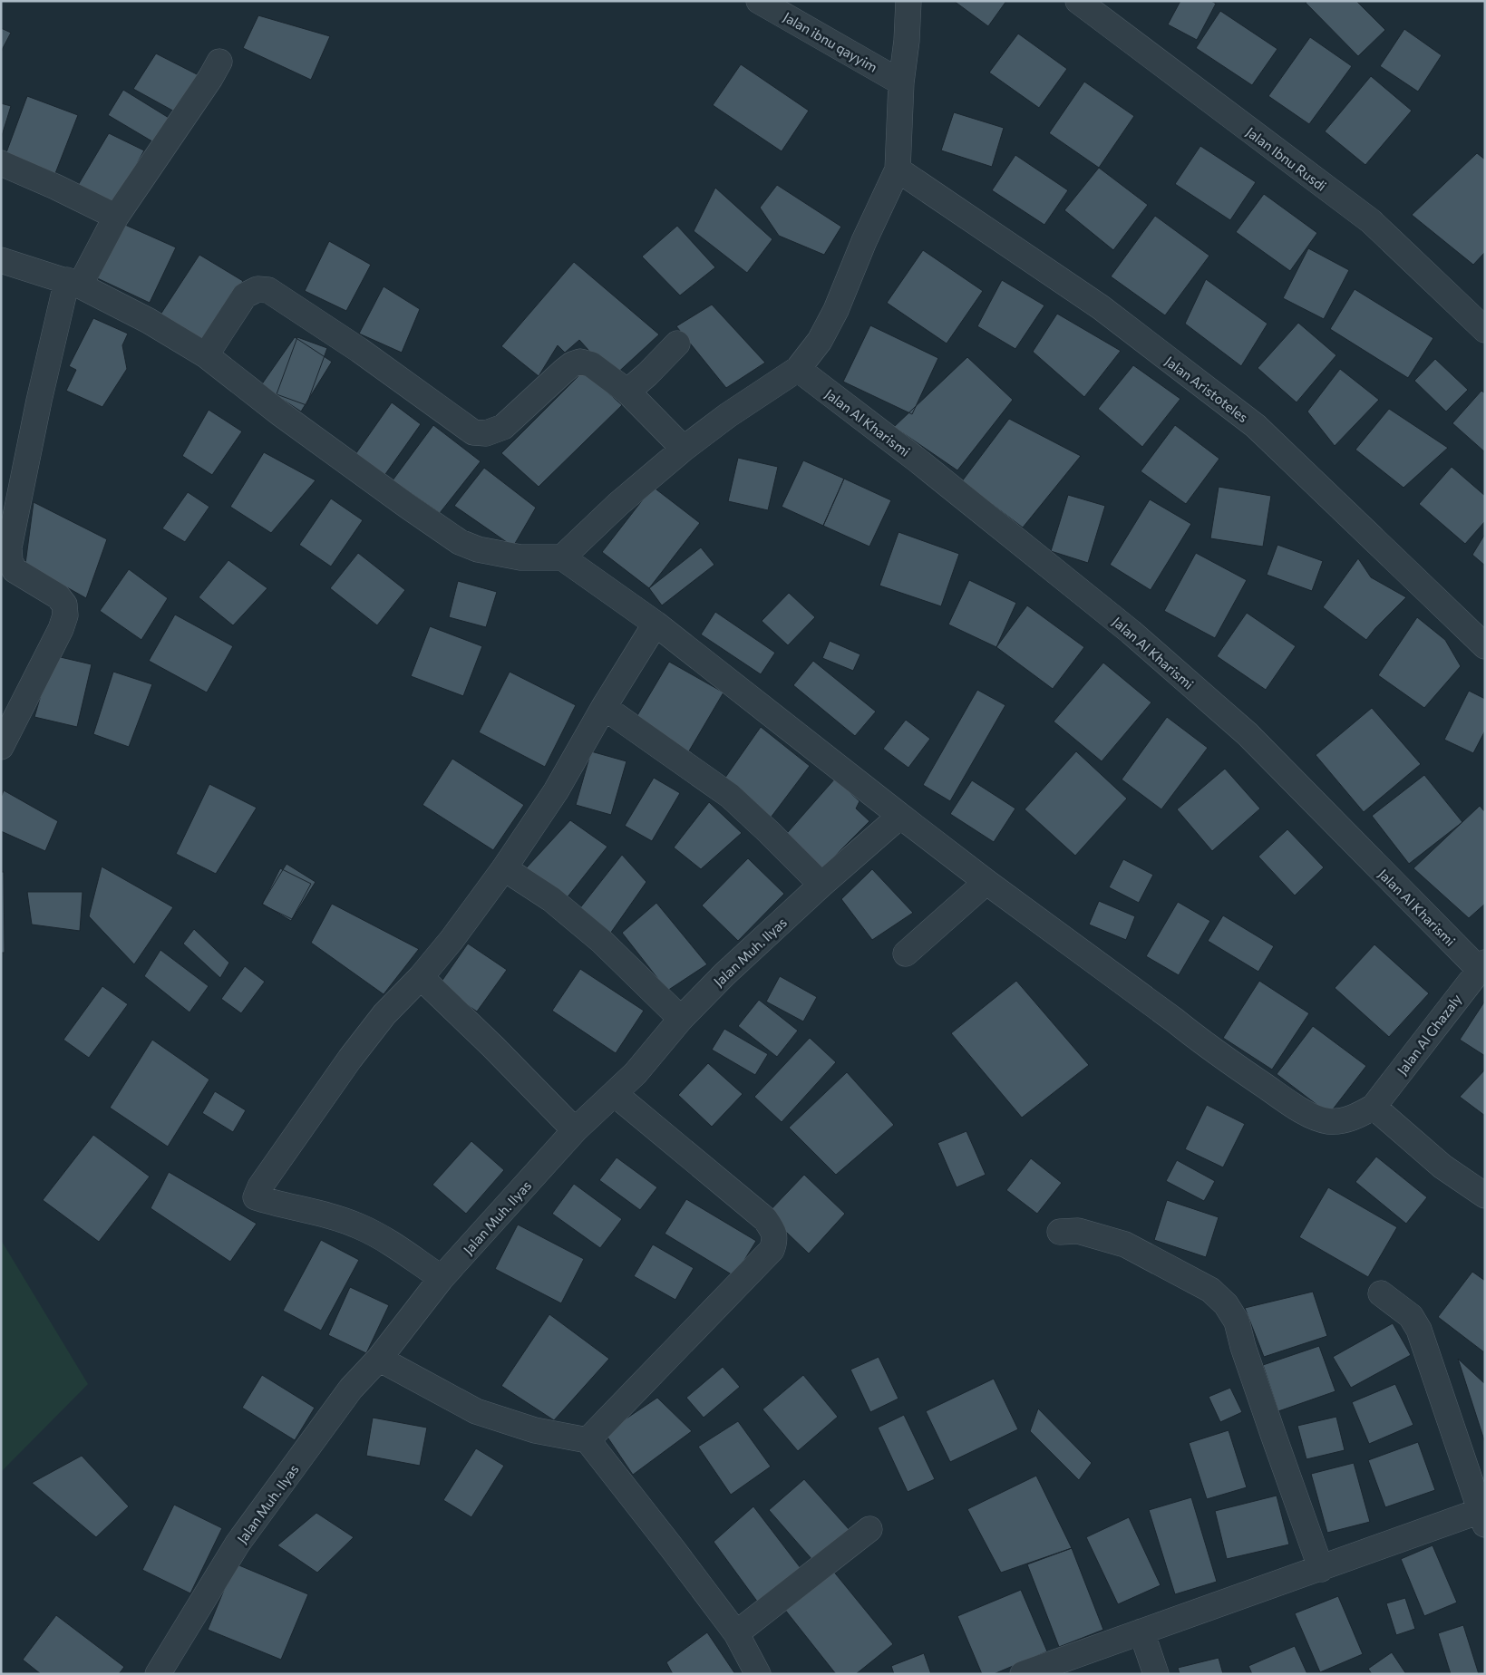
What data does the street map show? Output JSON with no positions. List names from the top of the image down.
{
  "streets": {
    "street": [
      "Jalan ibnu qayyim",
      "Jalan Ibnu Rusdi",
      "Jalan Aristoteles",
      "Jalan Al Kharismi",
      "Jalan Muh. Ilyas",
      "Jalan Al Ghazaly"
    ]
  },
  "crossings": [
    ["Jalan Al Kharismi", "Jalan Al Ghazaly"]
  ]
}
